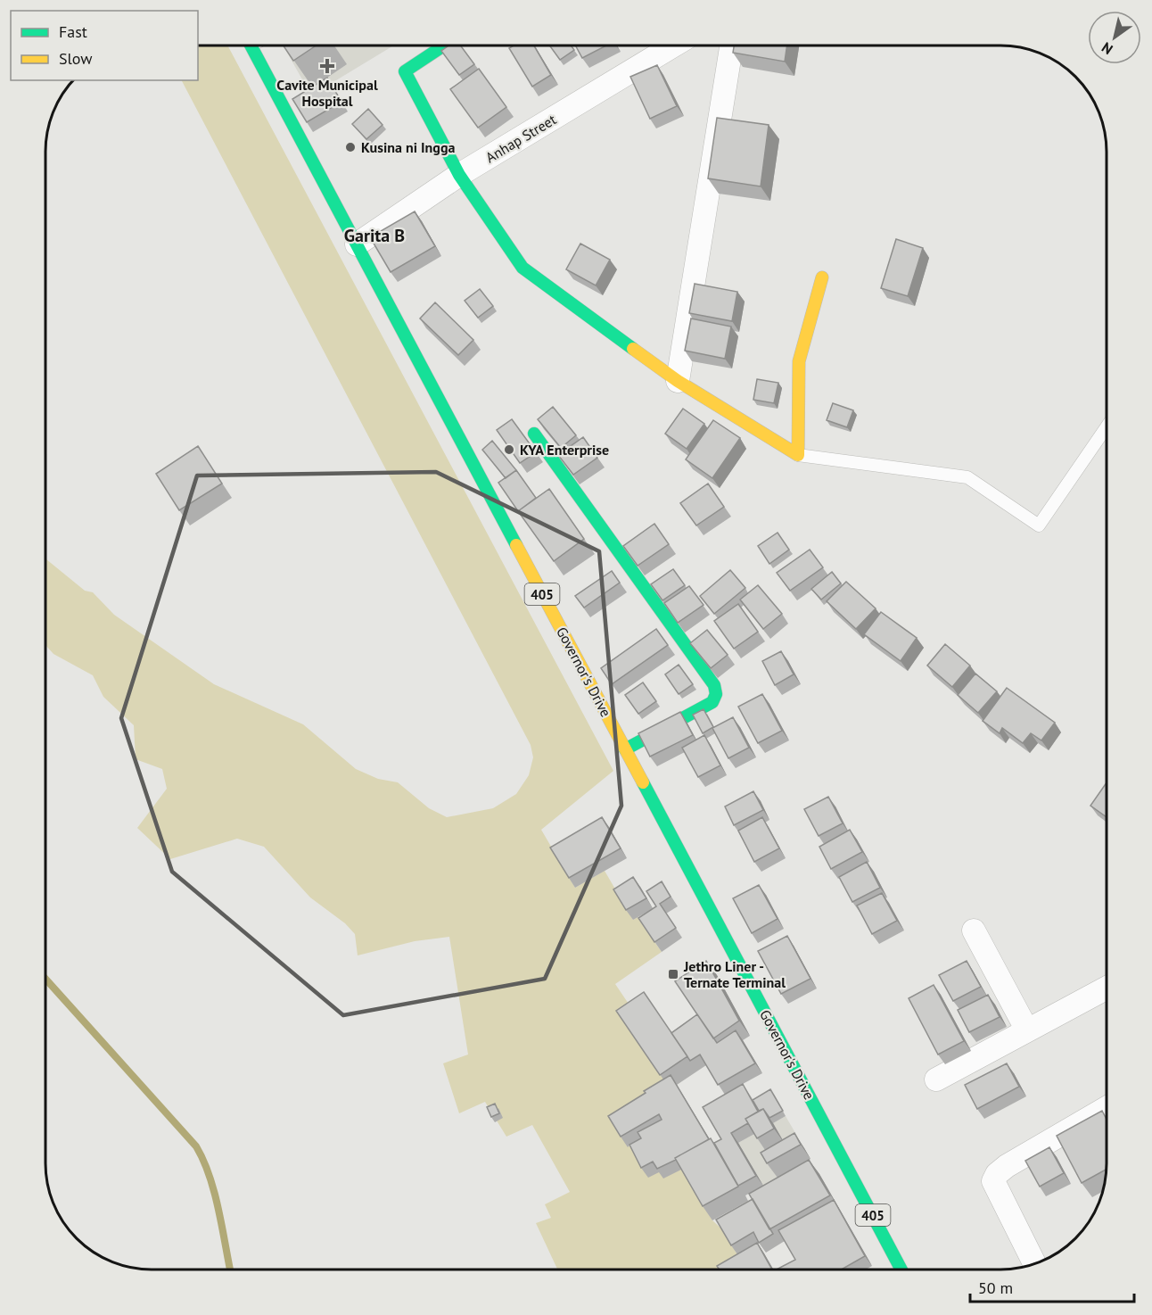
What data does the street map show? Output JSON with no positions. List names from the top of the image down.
{
  "streets": {
    "main road": ["405", "Governor's Drive"],
    "street": ["Anhap Street"]
  },
  "crossings": [
    ["Anhap Street", "Governor's Drive"]
  ],
  "districts": ["Garita B"],
  "places": {
    "health": ["Cavite Municipal Hospital"],
    "other": ["Kusina ni Ingga", "KYA Enterprise"],
    "transit": ["Jethro Liner - Ternate Terminal"]
  },
  "legend": ["Fast", "Slow"],
  "scale_bar": "50 m",
  "north": "bottom left"
}
